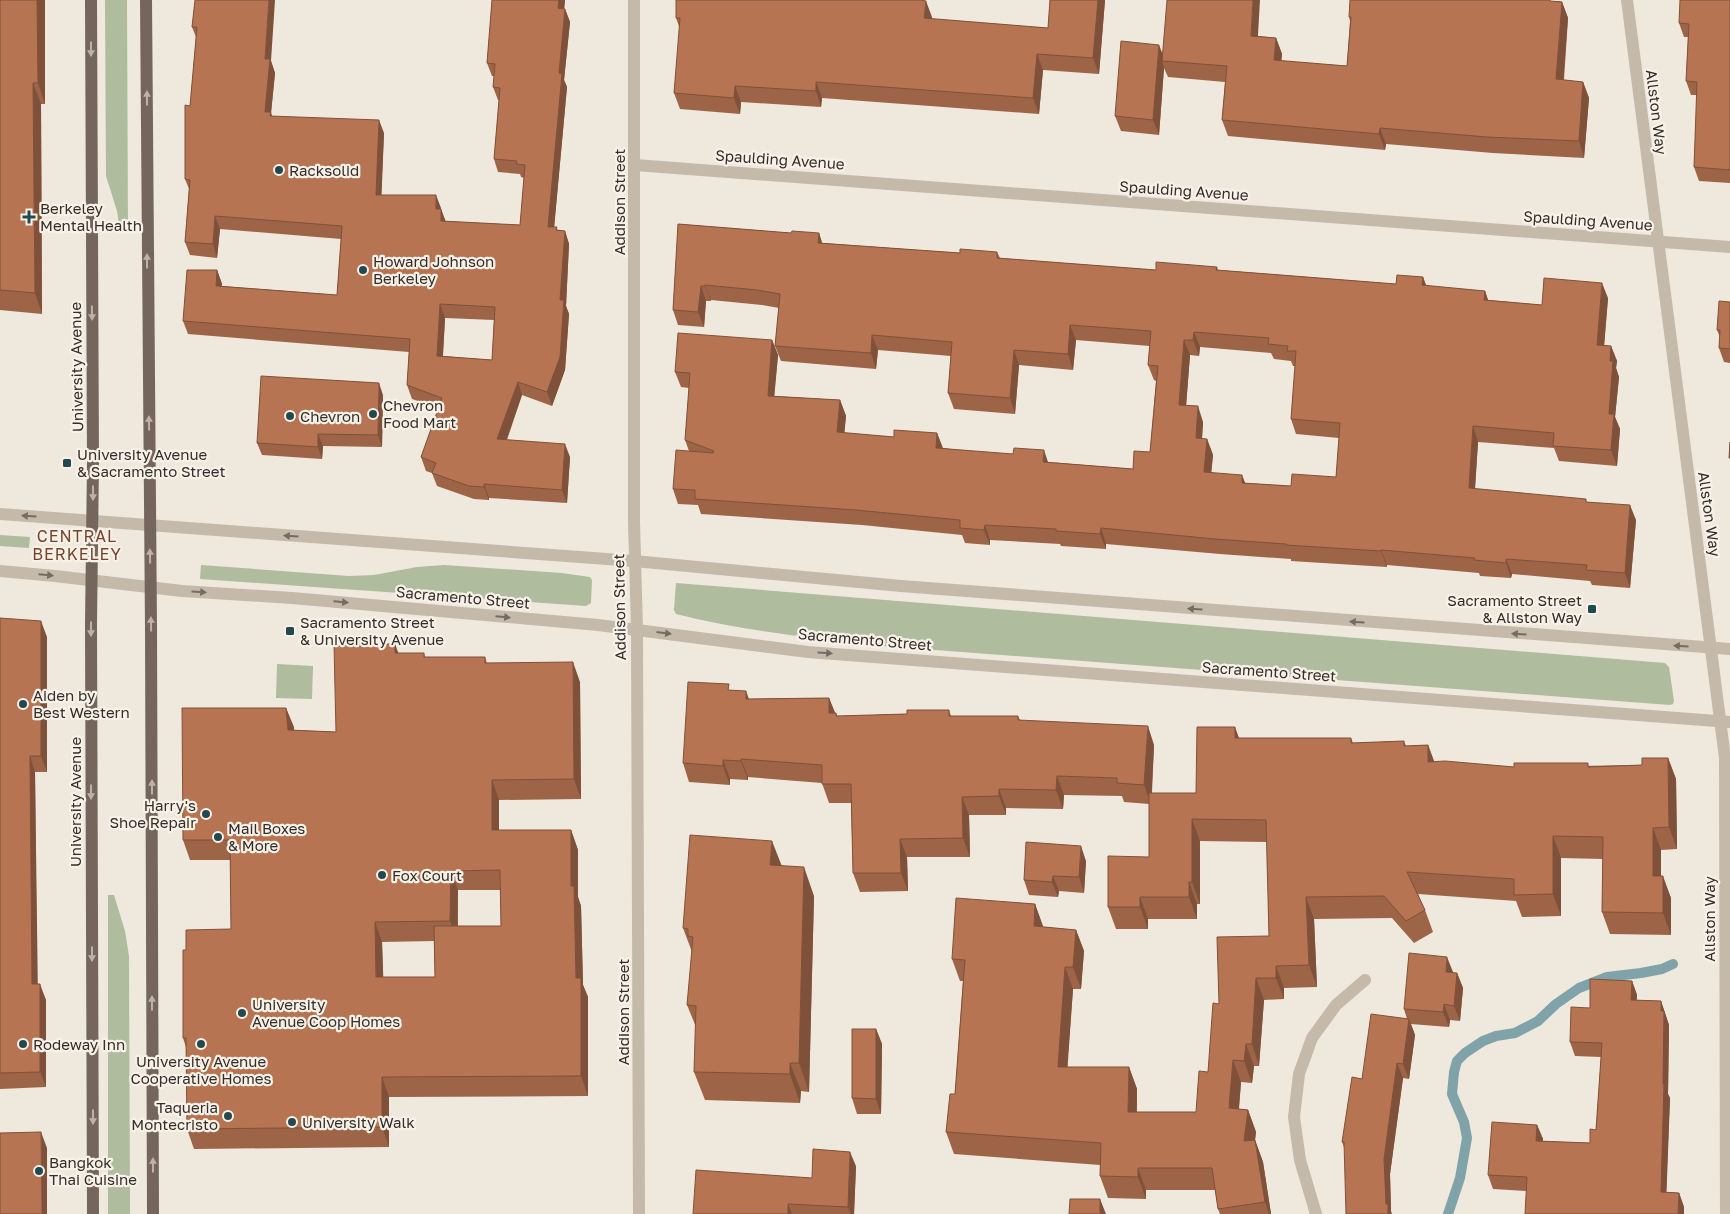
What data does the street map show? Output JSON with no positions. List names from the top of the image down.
{
  "streets": {
    "main road": ["University Avenue"],
    "street": [
      "Allston Way",
      "Spaulding Avenue",
      "Addison Street",
      "Sacramento Street"
    ]
  },
  "crossings": [
    ["Allston Way", "Spaulding Avenue"],
    ["Allston Way", "Sacramento Street"],
    ["Spaulding Avenue", "Addison Street"],
    ["Addison Street", "Sacramento Street"],
    ["University Avenue", "Sacramento Street"]
  ],
  "districts": ["CENTRAL BERKELEY"],
  "places": {
    "other": [
      "Racksolid",
      "Howard Johnson Berkeley",
      "Chevron Food Mart",
      "Chevron",
      "Aiden by Best Western",
      "Harry's Shoe Repair",
      "Mail Boxes & More",
      "Fox Court",
      "University Avenue Coop Homes",
      "Rodeway Inn",
      "University Avenue Cooperative Homes",
      "Taqueria Montecristo",
      "University Walk",
      "Bangkok Thai Cuisine"
    ],
    "health": ["Berkeley Mental Health"],
    "transit": ["University Avenue & Sacramento Street", "Sacramento Street & Allston Way", "Sacramento Street & University Avenue"]
  }
}
